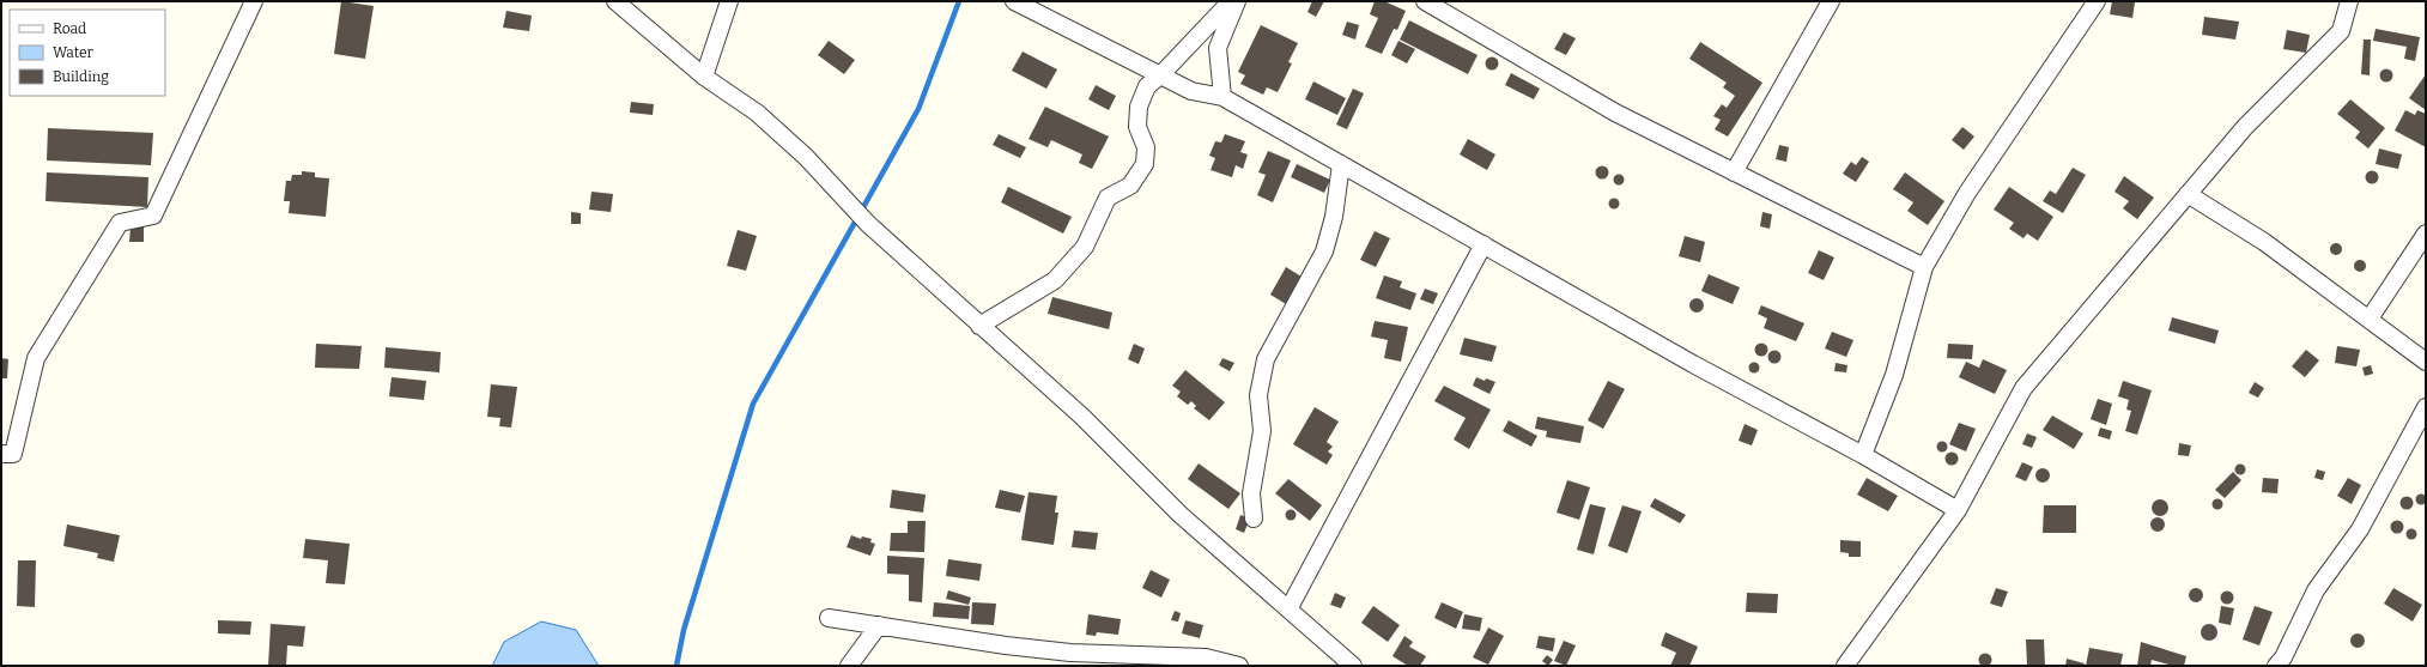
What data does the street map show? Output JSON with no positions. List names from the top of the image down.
{
  "legend": ["Road", "Water", "Building"]
}
